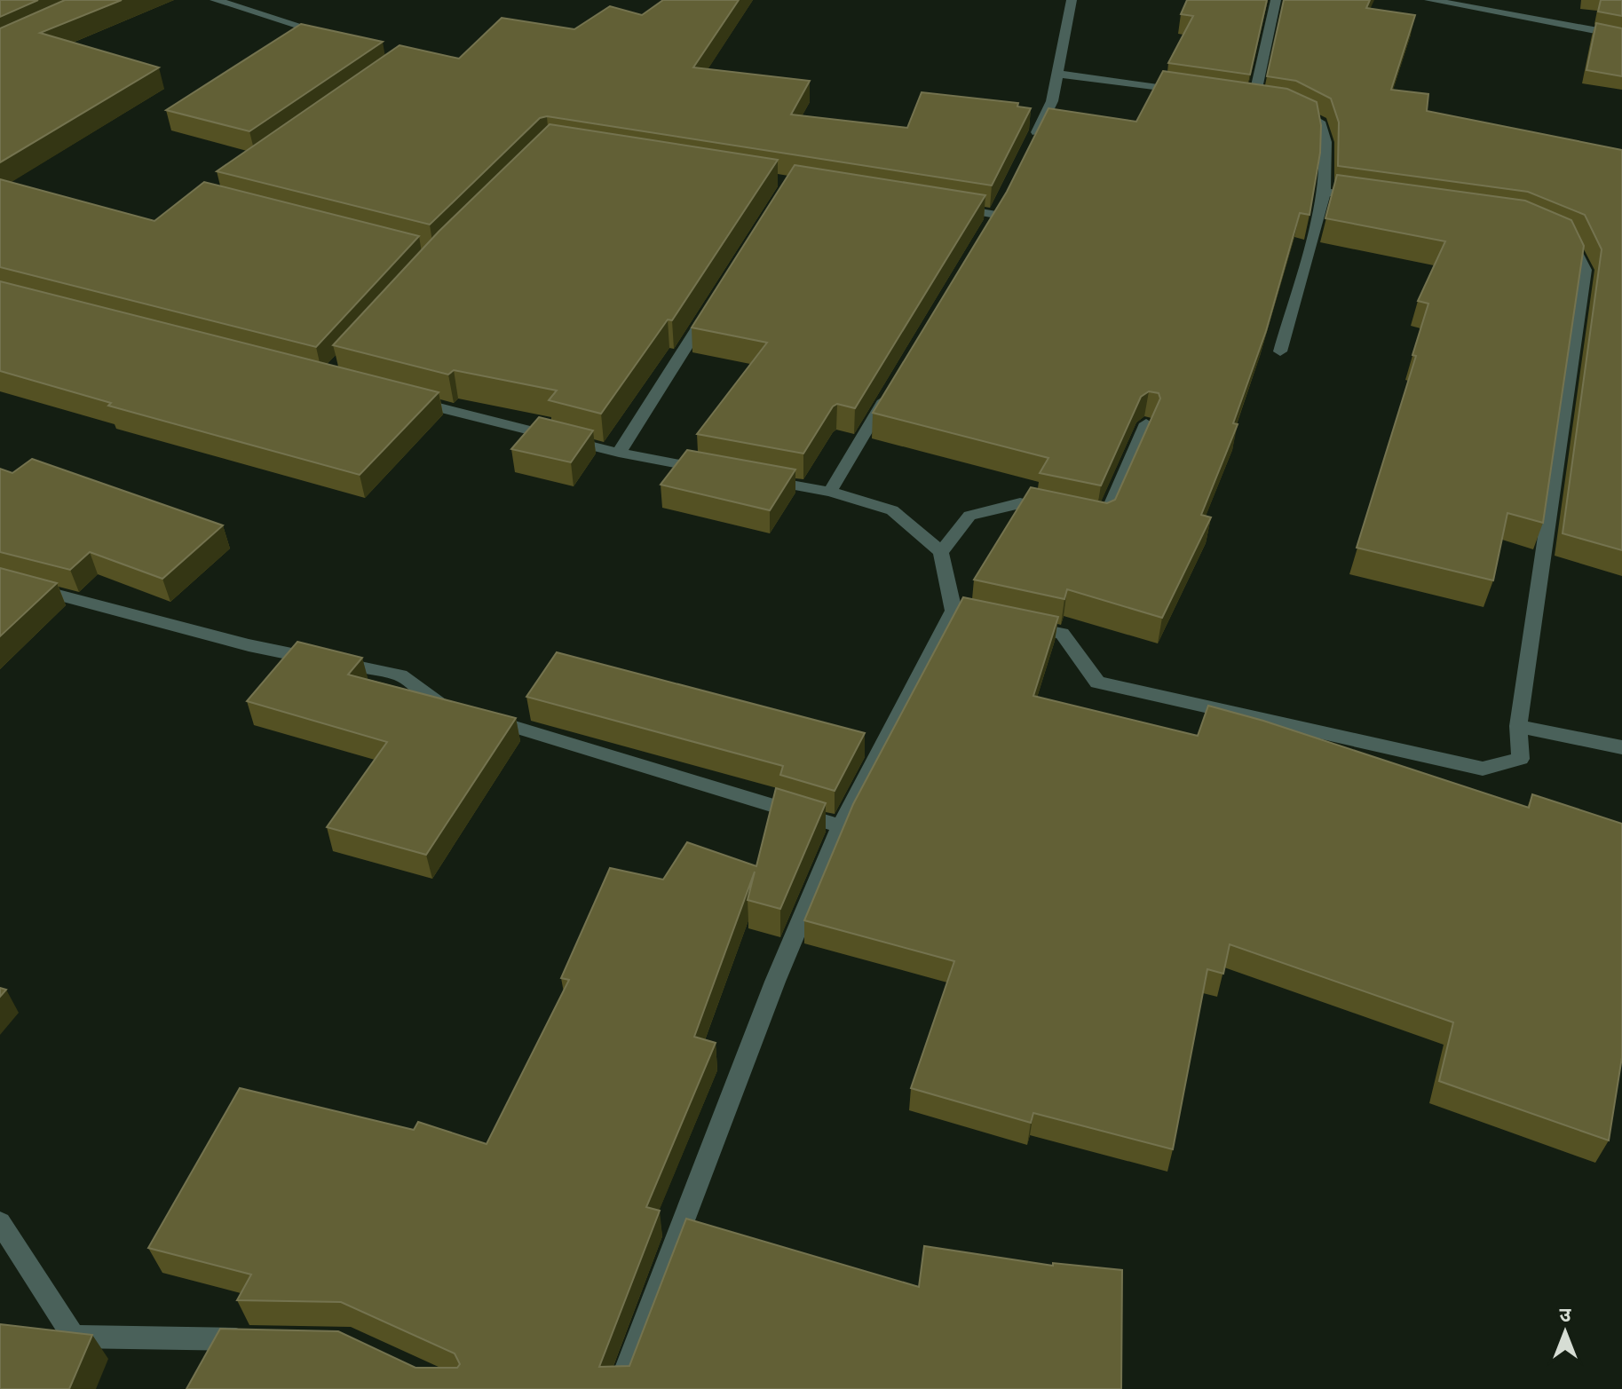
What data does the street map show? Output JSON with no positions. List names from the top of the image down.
{
  "north": "top"
}
